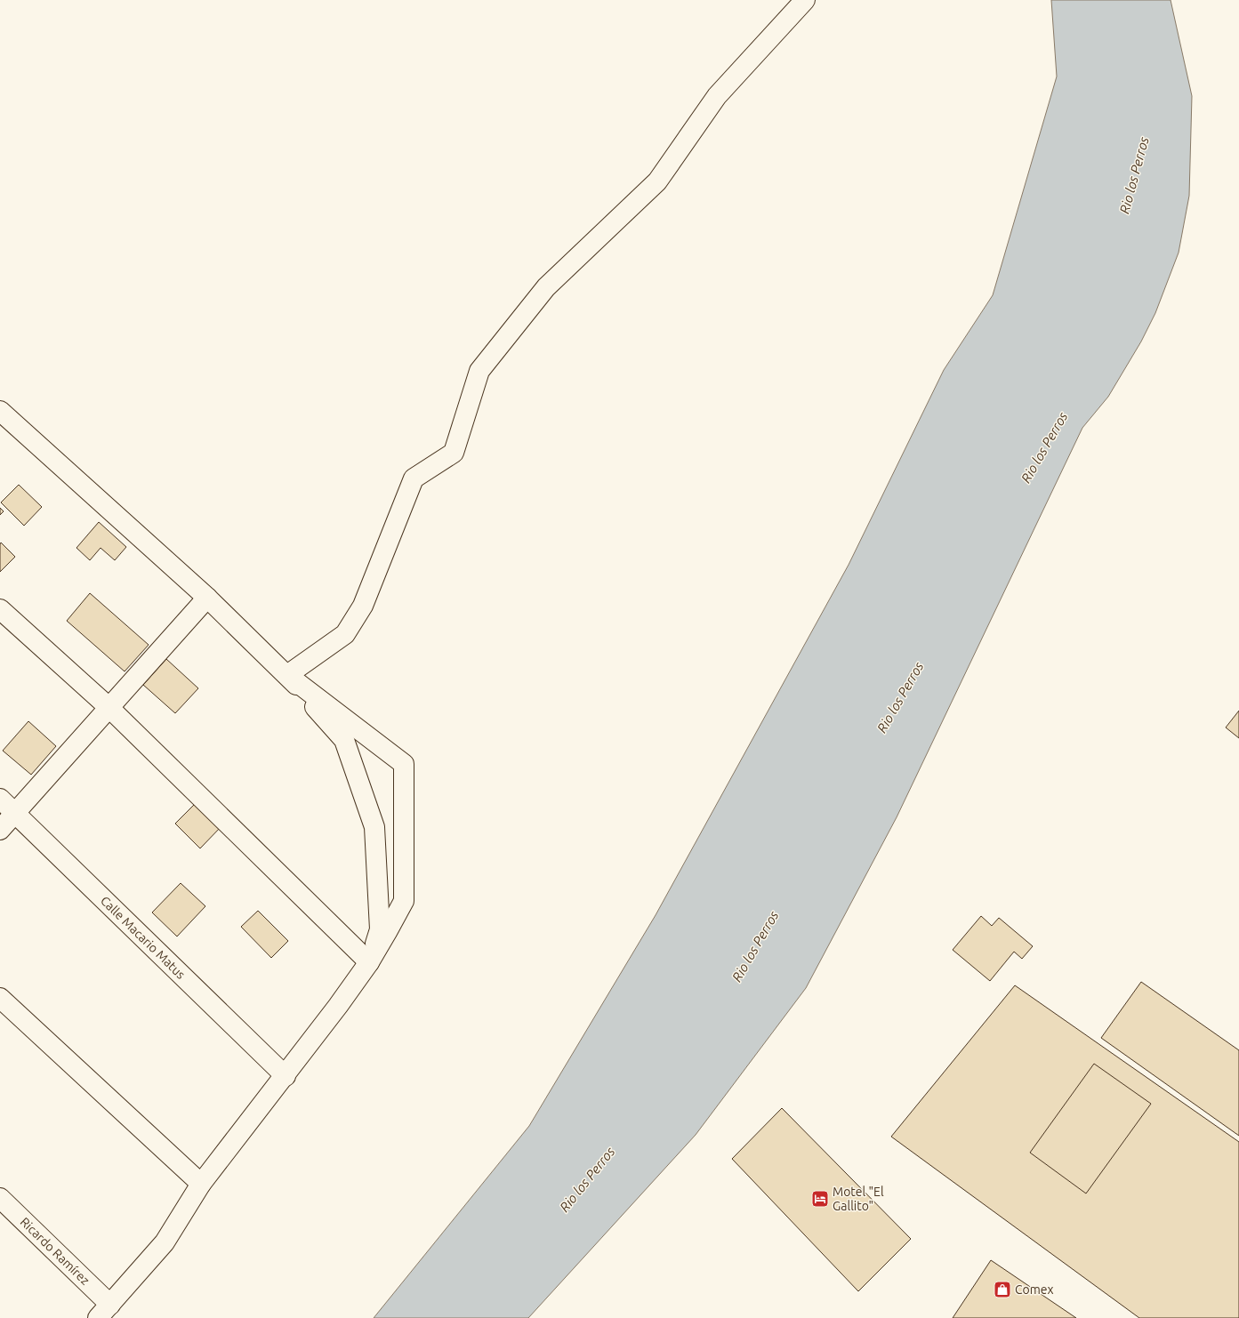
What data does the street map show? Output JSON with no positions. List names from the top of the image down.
{
  "streets": {
    "street": ["Calle Macario Matus", "Ricardo Ramírez"]
  },
  "water": ["Rio los Perros"],
  "places": {
    "hotel": ["Motel \"El Gallito\""],
    "shop": ["Comex"]
  }
}
